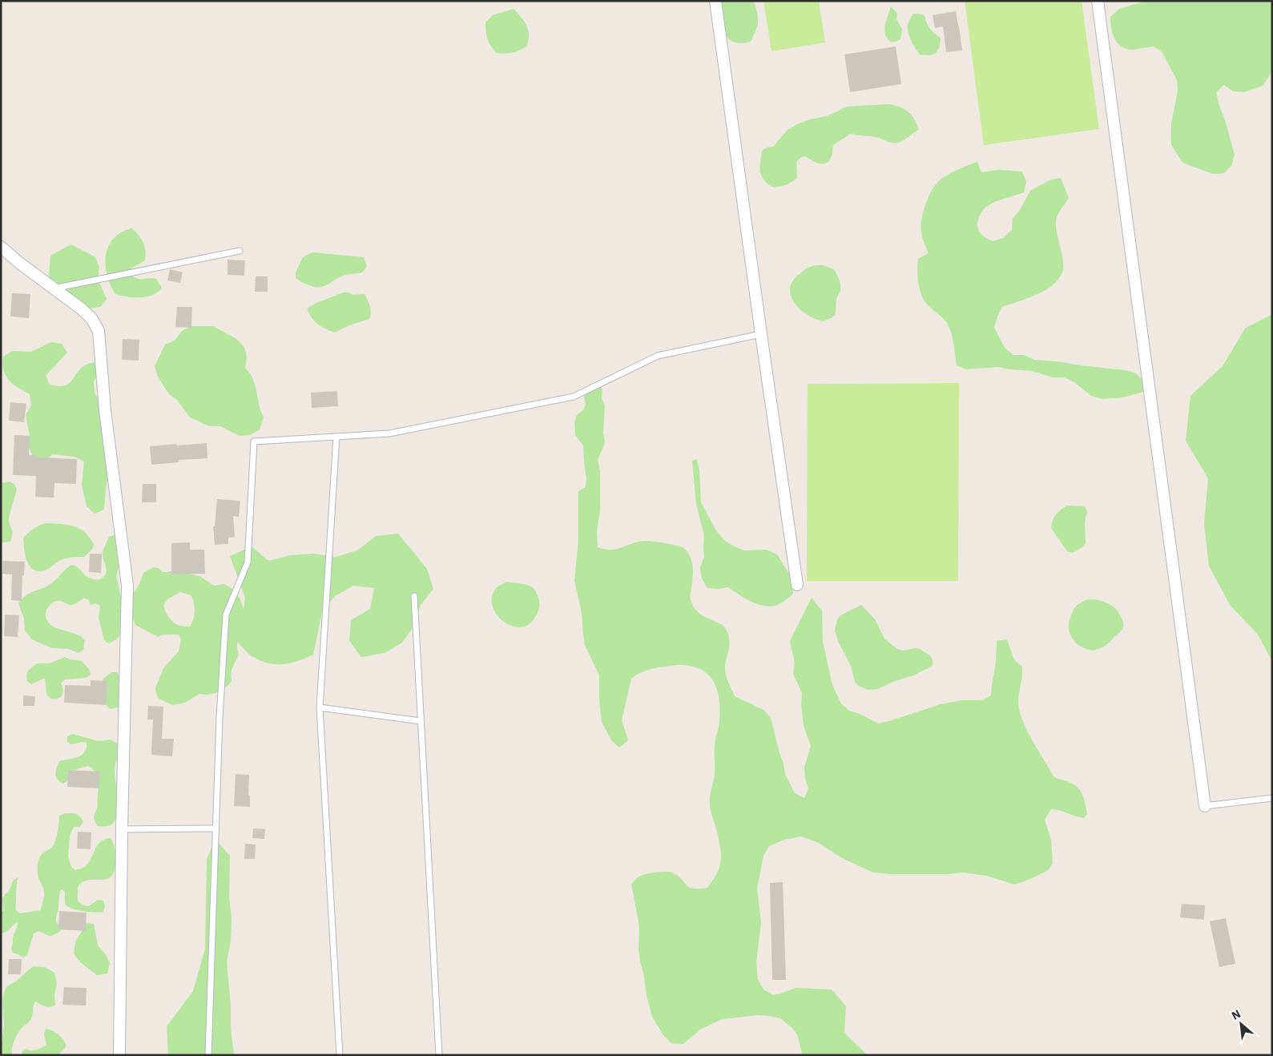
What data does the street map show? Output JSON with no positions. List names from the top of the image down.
{
  "north": "top left"
}
